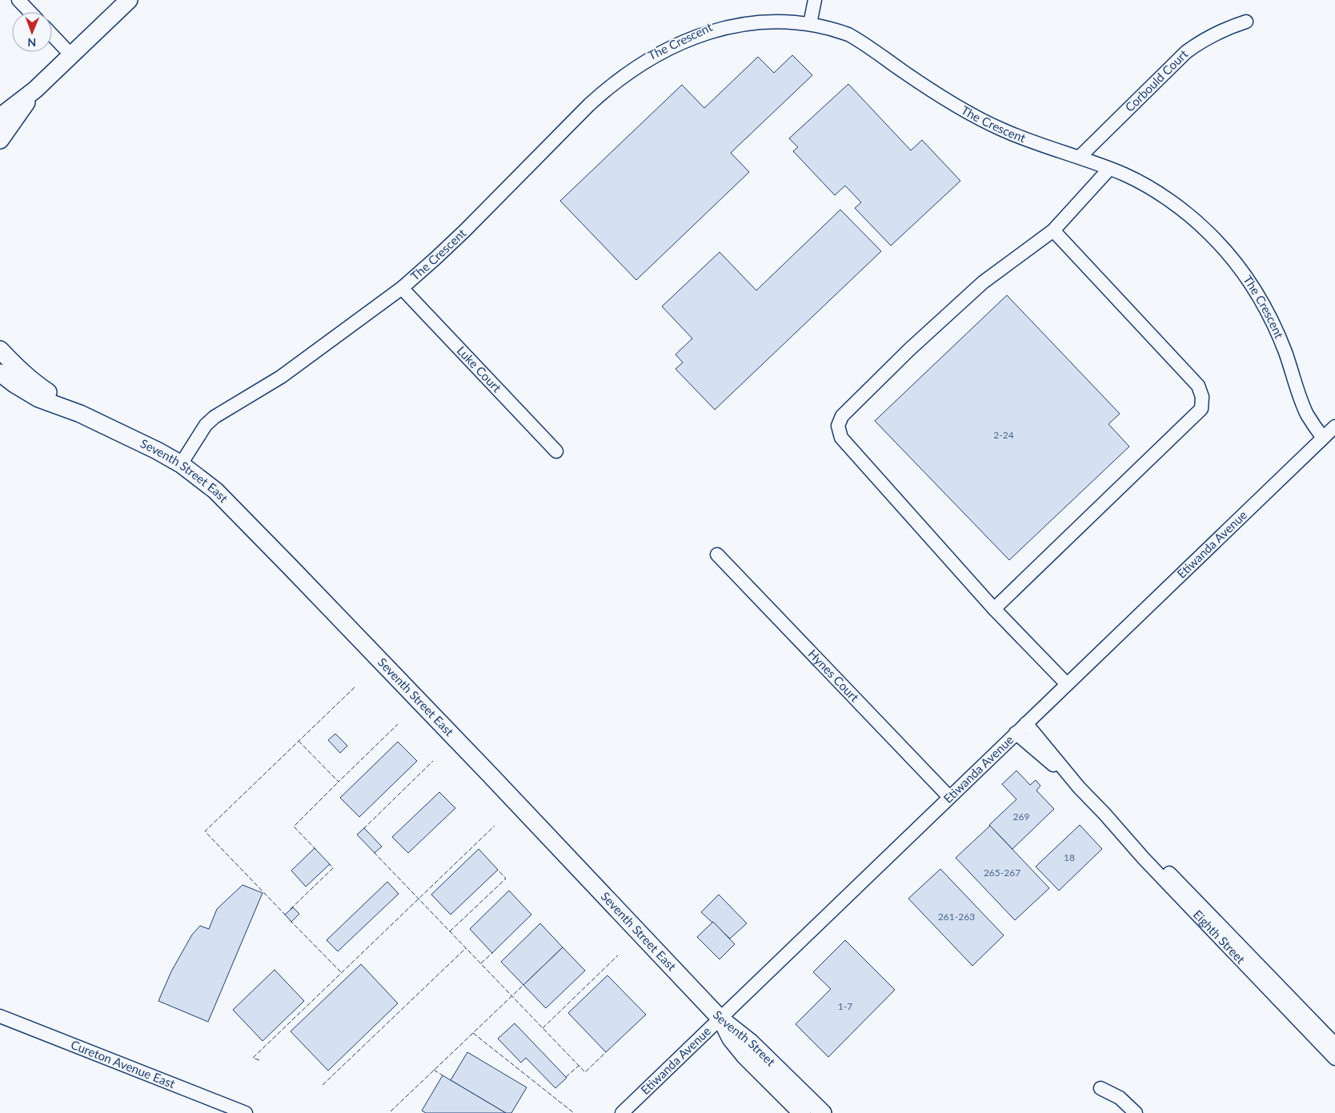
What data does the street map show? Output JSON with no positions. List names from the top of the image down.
{
  "streets": {
    "main road": ["Seventh Street East", "Seventh Street"],
    "street": [
      "The Crescent",
      "Corbould Court",
      "Luke Court",
      "Etiwanda Avenue",
      "Hynes Court",
      "Eighth Street",
      "Cureton Avenue East"
    ]
  },
  "crossings": [
    ["The Crescent", "Corbould Court"],
    ["The Crescent", "Luke Court"],
    ["The Crescent", "Seventh Street East"],
    ["The Crescent", "Etiwanda Avenue"],
    ["Seventh Street East", "Etiwanda Avenue"],
    ["Seventh Street East", "Seventh Street"],
    ["Etiwanda Avenue", "Hynes Court"],
    ["Etiwanda Avenue", "Eighth Street"],
    ["Etiwanda Avenue", "Seventh Street"]
  ],
  "house_numbers": [
    "2-24",
    "269",
    "18",
    "265-267",
    "261-263",
    "1-7"
  ],
  "north": "bottom"
}
